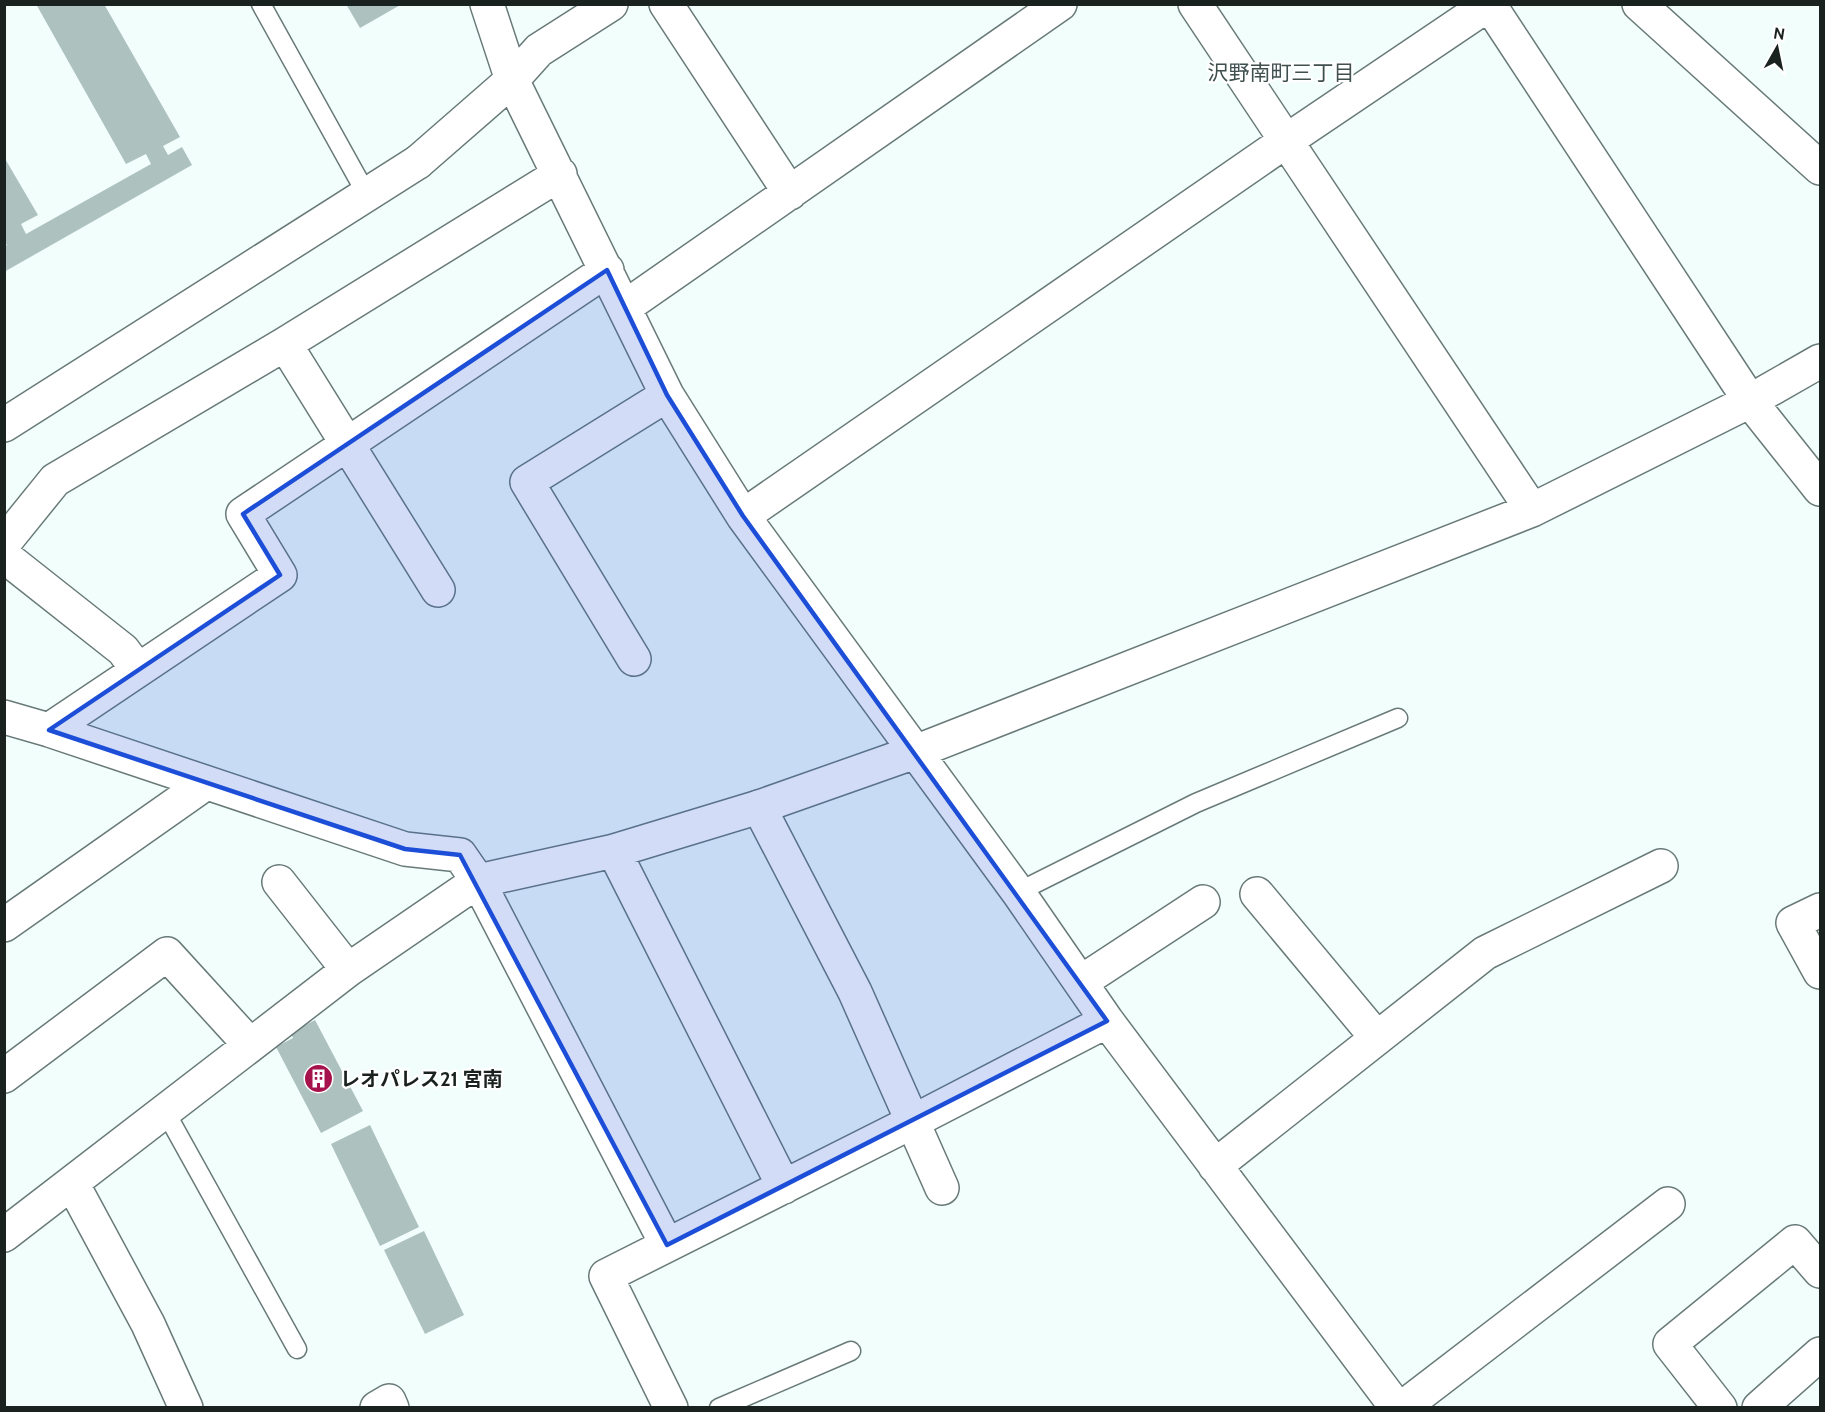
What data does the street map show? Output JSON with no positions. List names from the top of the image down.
{
  "districts": ["沢野南町三丁目"],
  "places": {
    "building": ["レオパレス21 宮南"]
  },
  "north": "top"
}
